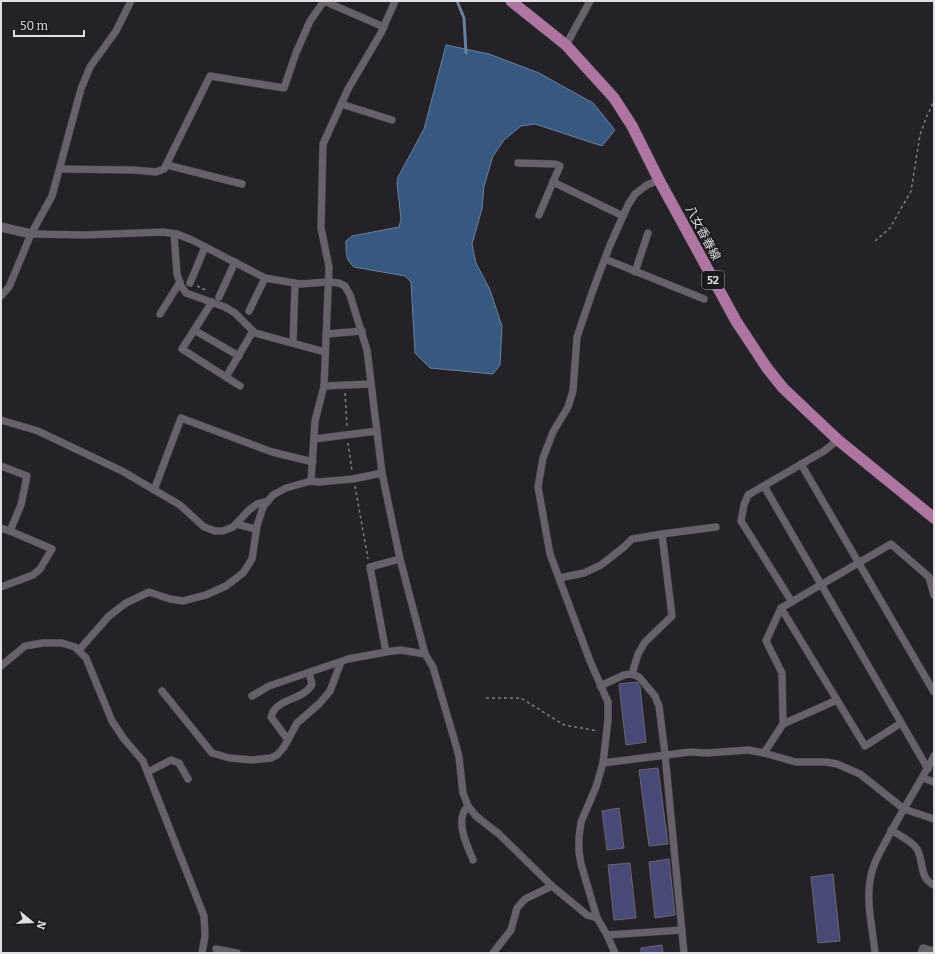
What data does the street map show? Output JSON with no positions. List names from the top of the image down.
{
  "streets": {
    "main road": ["八女香春線", "52"]
  },
  "scale_bar": "50 m",
  "north": "right"
}
